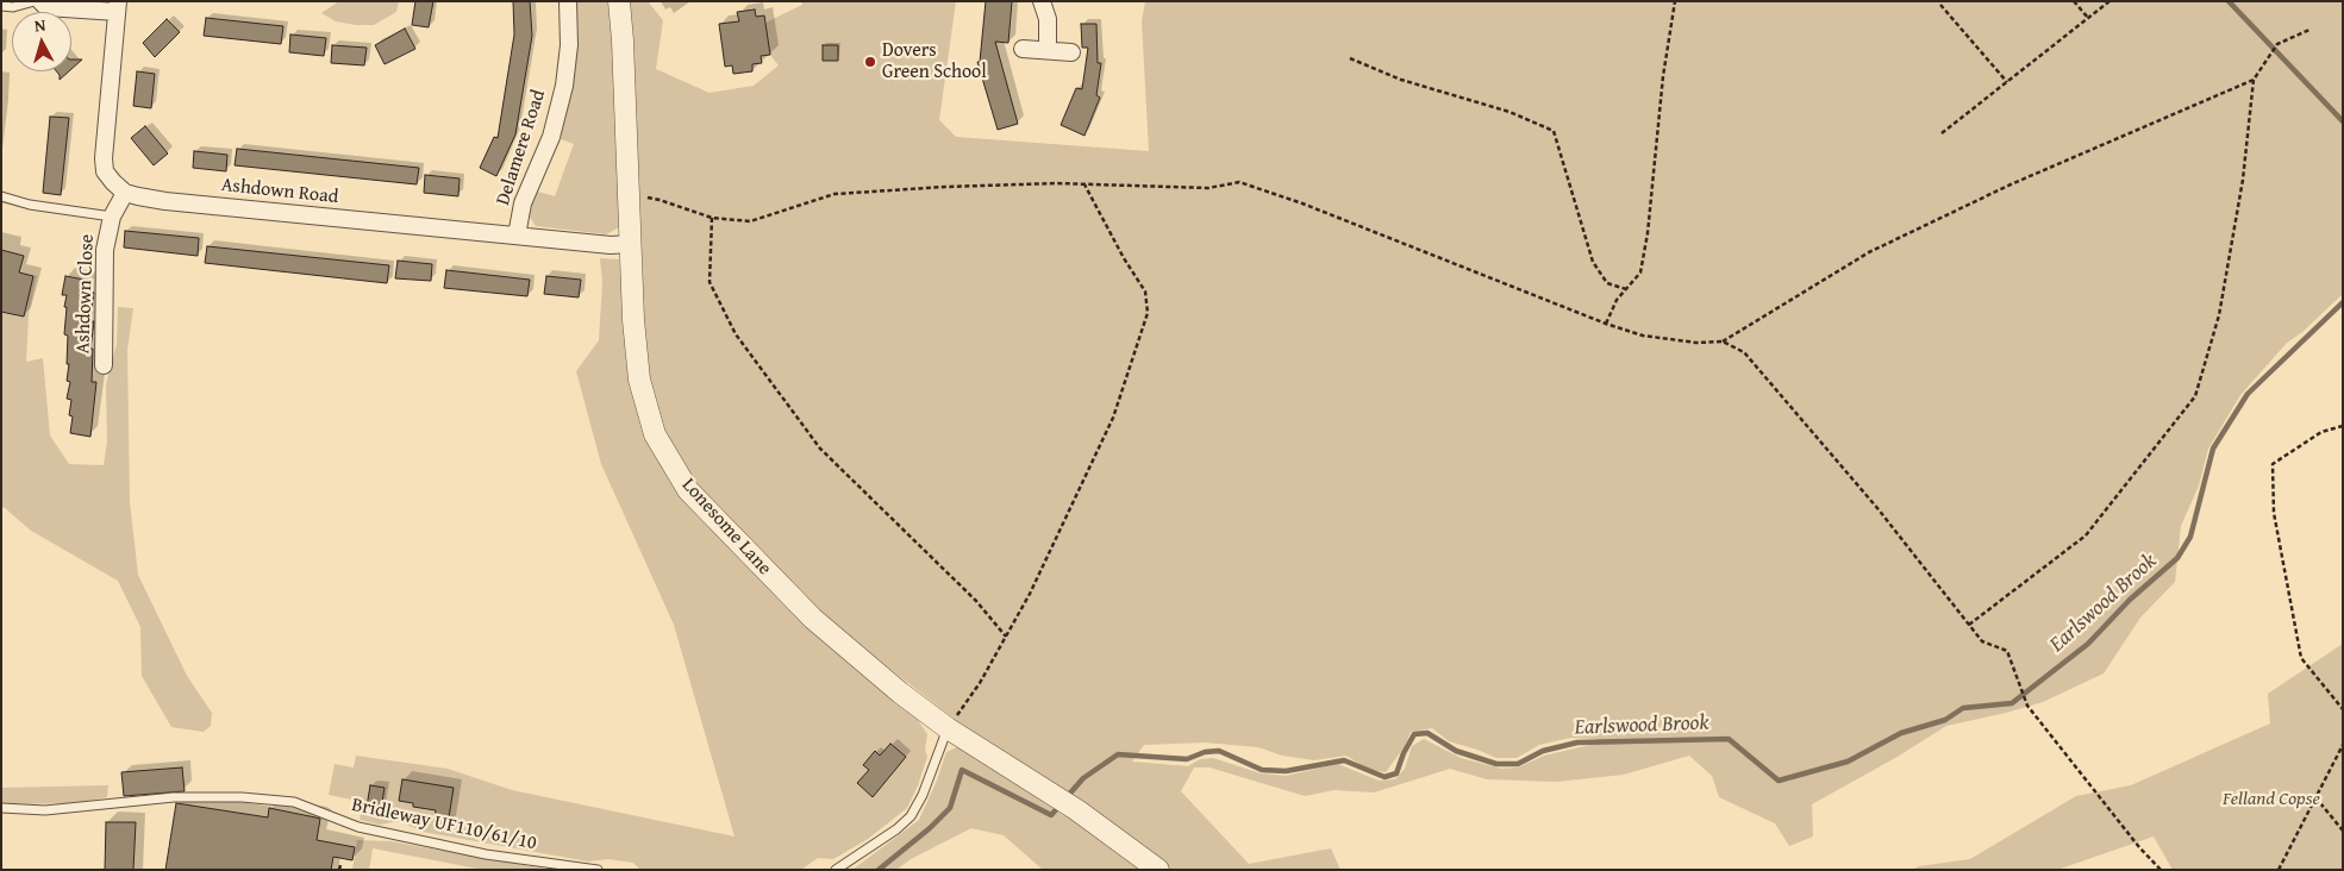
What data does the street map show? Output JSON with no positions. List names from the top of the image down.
{
  "streets": {
    "street": [
      "Delamere Road",
      "Ashdown Road",
      "Ashdown Close",
      "Lonesome Lane"
    ],
    "lane": ["Bridleway UF110/61/10"]
  },
  "crossings": [
    ["Delamere Road", "Ashdown Road"],
    ["Ashdown Road", "Ashdown Close"],
    ["Ashdown Road", "Lonesome Lane"]
  ],
  "water": ["Earlswood Brook"],
  "parks": ["Felland Copse"],
  "places": ["Dovers Green School"],
  "north": "top"
}
